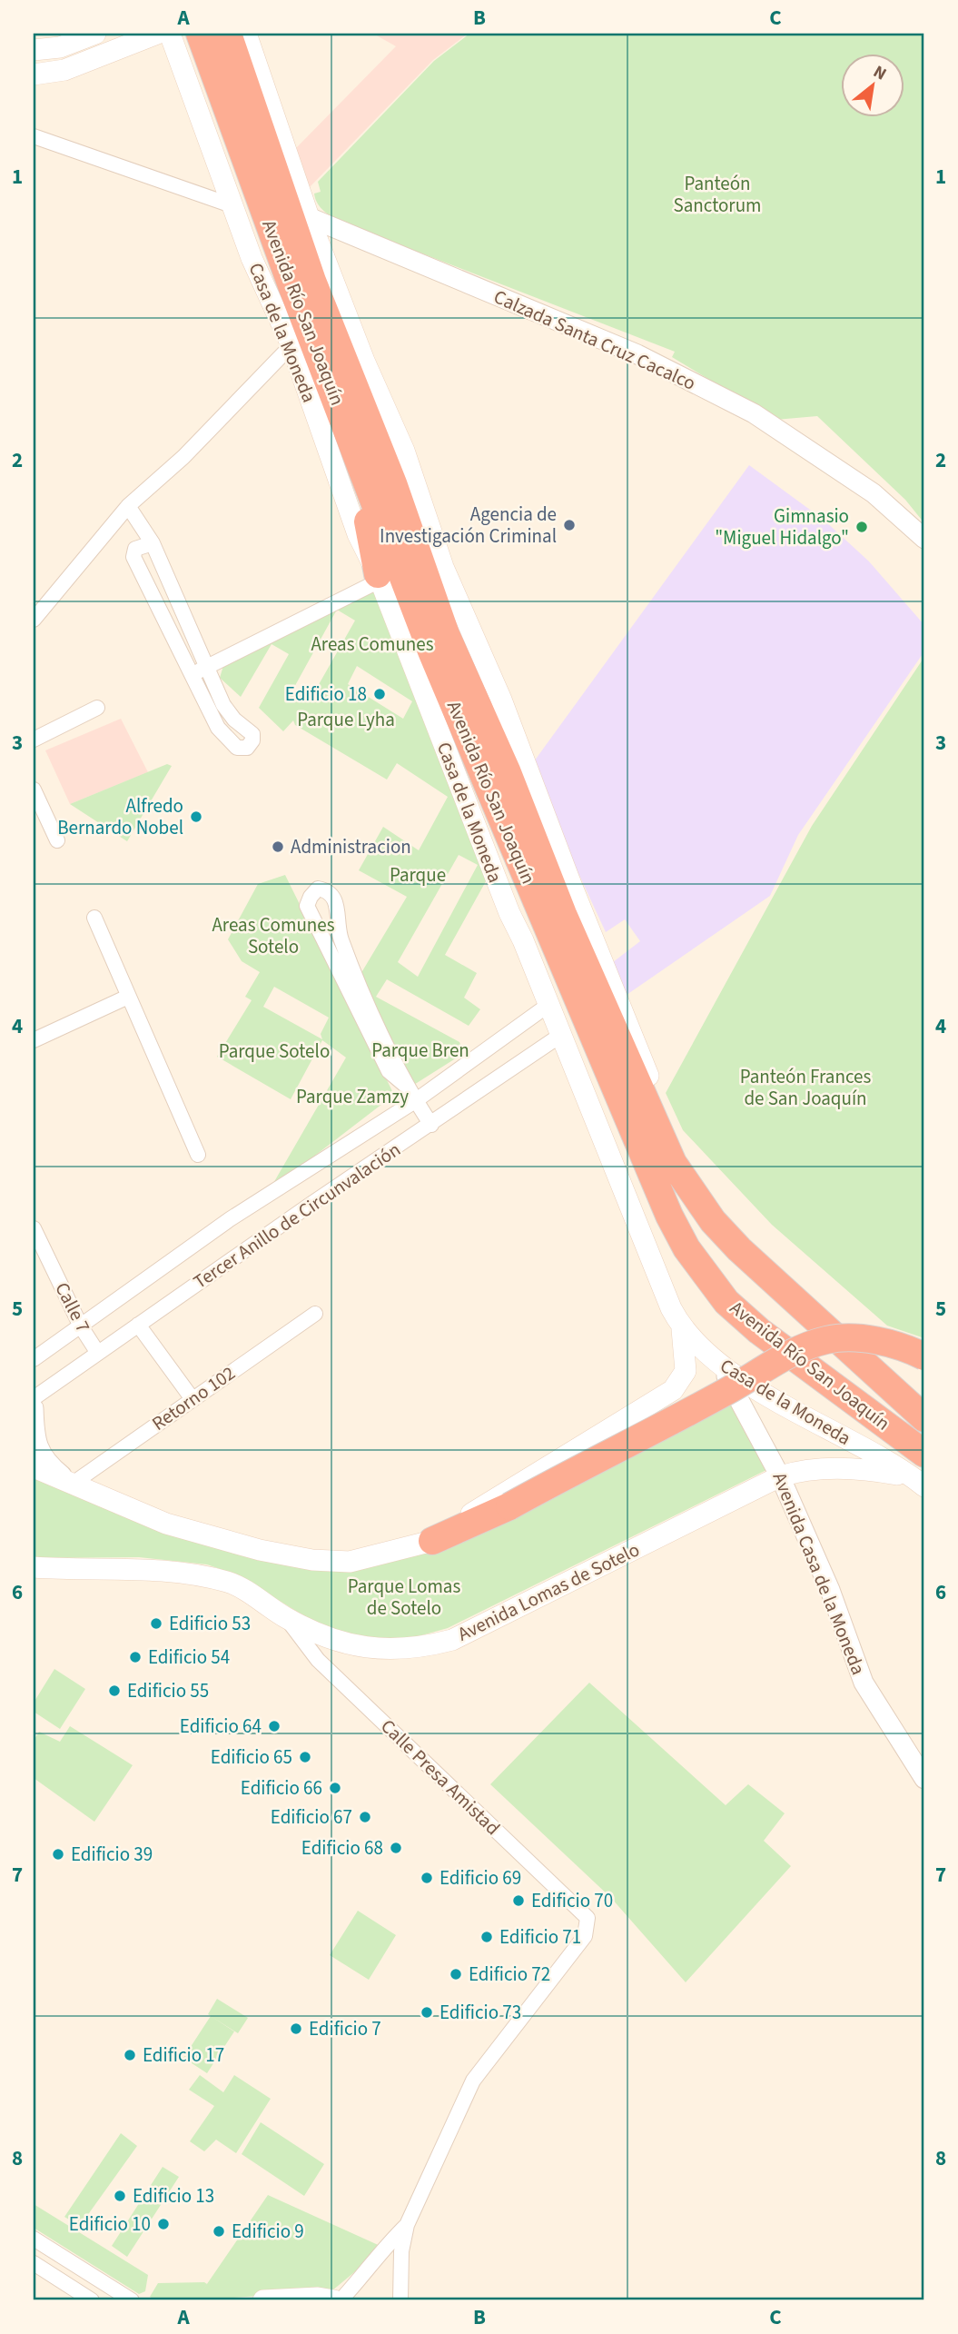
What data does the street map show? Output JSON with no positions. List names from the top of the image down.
{
  "streets": {
    "highway": ["Avenida Río San Joaquín"],
    "main road": ["Casa de la Moneda", "Avenida Lomas de Sotelo"],
    "street": [
      "Calzada Santa Cruz Cacalco",
      "Tercer Anillo de Circunvalación",
      "Calle 7",
      "Retorno 102",
      "Avenida Casa de la Moneda",
      "Calle Presa Amistad"
    ]
  },
  "crossings": [
    ["Casa de la Moneda", "Tercer Anillo de Circunvalación"],
    ["Casa de la Moneda", "Avenida Casa de la Moneda"],
    ["Casa de la Moneda", "Avenida Lomas de Sotelo"],
    ["Tercer Anillo de Circunvalación", "Calle 7"],
    ["Avenida Casa de la Moneda", "Avenida Lomas de Sotelo"],
    ["Avenida Lomas de Sotelo", "Calle Presa Amistad"]
  ],
  "parks": [
    "Panteón Sanctorum",
    "Areas Comunes",
    "Parque Lyha",
    "Parque",
    "Areas Comunes Sotelo",
    "Parque Bren",
    "Parque Sotelo",
    "Panteón Frances de San Joaquín",
    "Parque Zamzy",
    "Parque Lomas de Sotelo"
  ],
  "places": [
    "Agencia de Investigación Criminal",
    "Gimnasio \"Miguel Hidalgo\"",
    "Edificio 18",
    "Alfredo Bernardo Nobel",
    "Administracion",
    "Edificio 53",
    "Edificio 54",
    "Edificio 55",
    "Edificio 64",
    "Edificio 65",
    "Edificio 66",
    "Edificio 67",
    "Edificio 68",
    "Edificio 39",
    "Edificio 69",
    "Edificio 70",
    "Edificio 71",
    "Edificio 72",
    "Edificio 73",
    "Edificio 7",
    "Edificio 17",
    "Edificio 13",
    "Edificio 10",
    "Edificio 9"
  ],
  "north": "top right",
  "grid": {
    "columns": ["A", "B", "C"],
    "rows": [
      "1",
      "2",
      "3",
      "4",
      "5",
      "6",
      "7",
      "8"
    ]
  }
}
